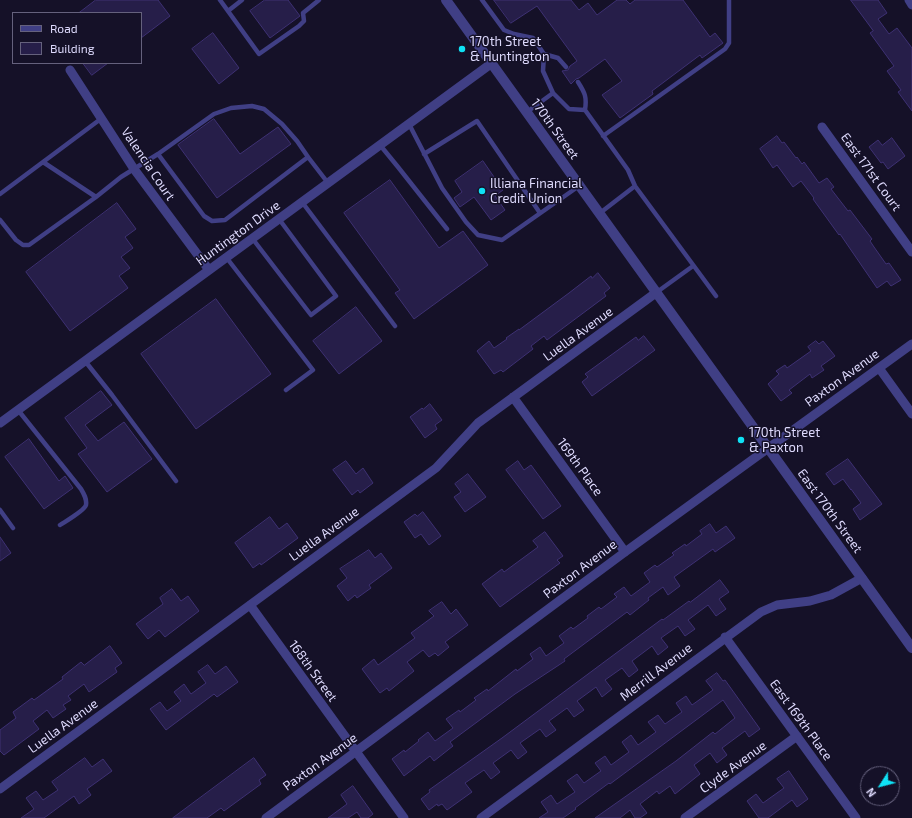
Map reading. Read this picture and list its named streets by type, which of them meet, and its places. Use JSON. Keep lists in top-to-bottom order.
{
  "streets": {
    "street": [
      "170th Street",
      "Valencia Court",
      "East 171st Court",
      "Huntington Drive",
      "Luella Avenue",
      "Paxton Avenue",
      "169th Place",
      "East 170th Street",
      "168th Street",
      "Merrill Avenue",
      "East 169th Place",
      "Clyde Avenue"
    ]
  },
  "crossings": [
    ["170th Street", "Huntington Drive"],
    ["170th Street", "Luella Avenue"],
    ["170th Street", "East 170th Street"],
    ["Valencia Court", "Huntington Drive"],
    ["Luella Avenue", "169th Place"],
    ["Luella Avenue", "East 170th Street"],
    ["Luella Avenue", "168th Street"],
    ["Paxton Avenue", "169th Place"],
    ["Paxton Avenue", "East 170th Street"],
    ["Paxton Avenue", "168th Street"],
    ["East 170th Street", "Merrill Avenue"],
    ["Merrill Avenue", "East 169th Place"],
    ["East 169th Place", "Clyde Avenue"]
  ],
  "places": ["170th Street & Huntington", "Illiana Financial Credit Union", "170th Street & Paxton"],
  "legend": ["Road", "Building"],
  "north": "bottom left"
}
